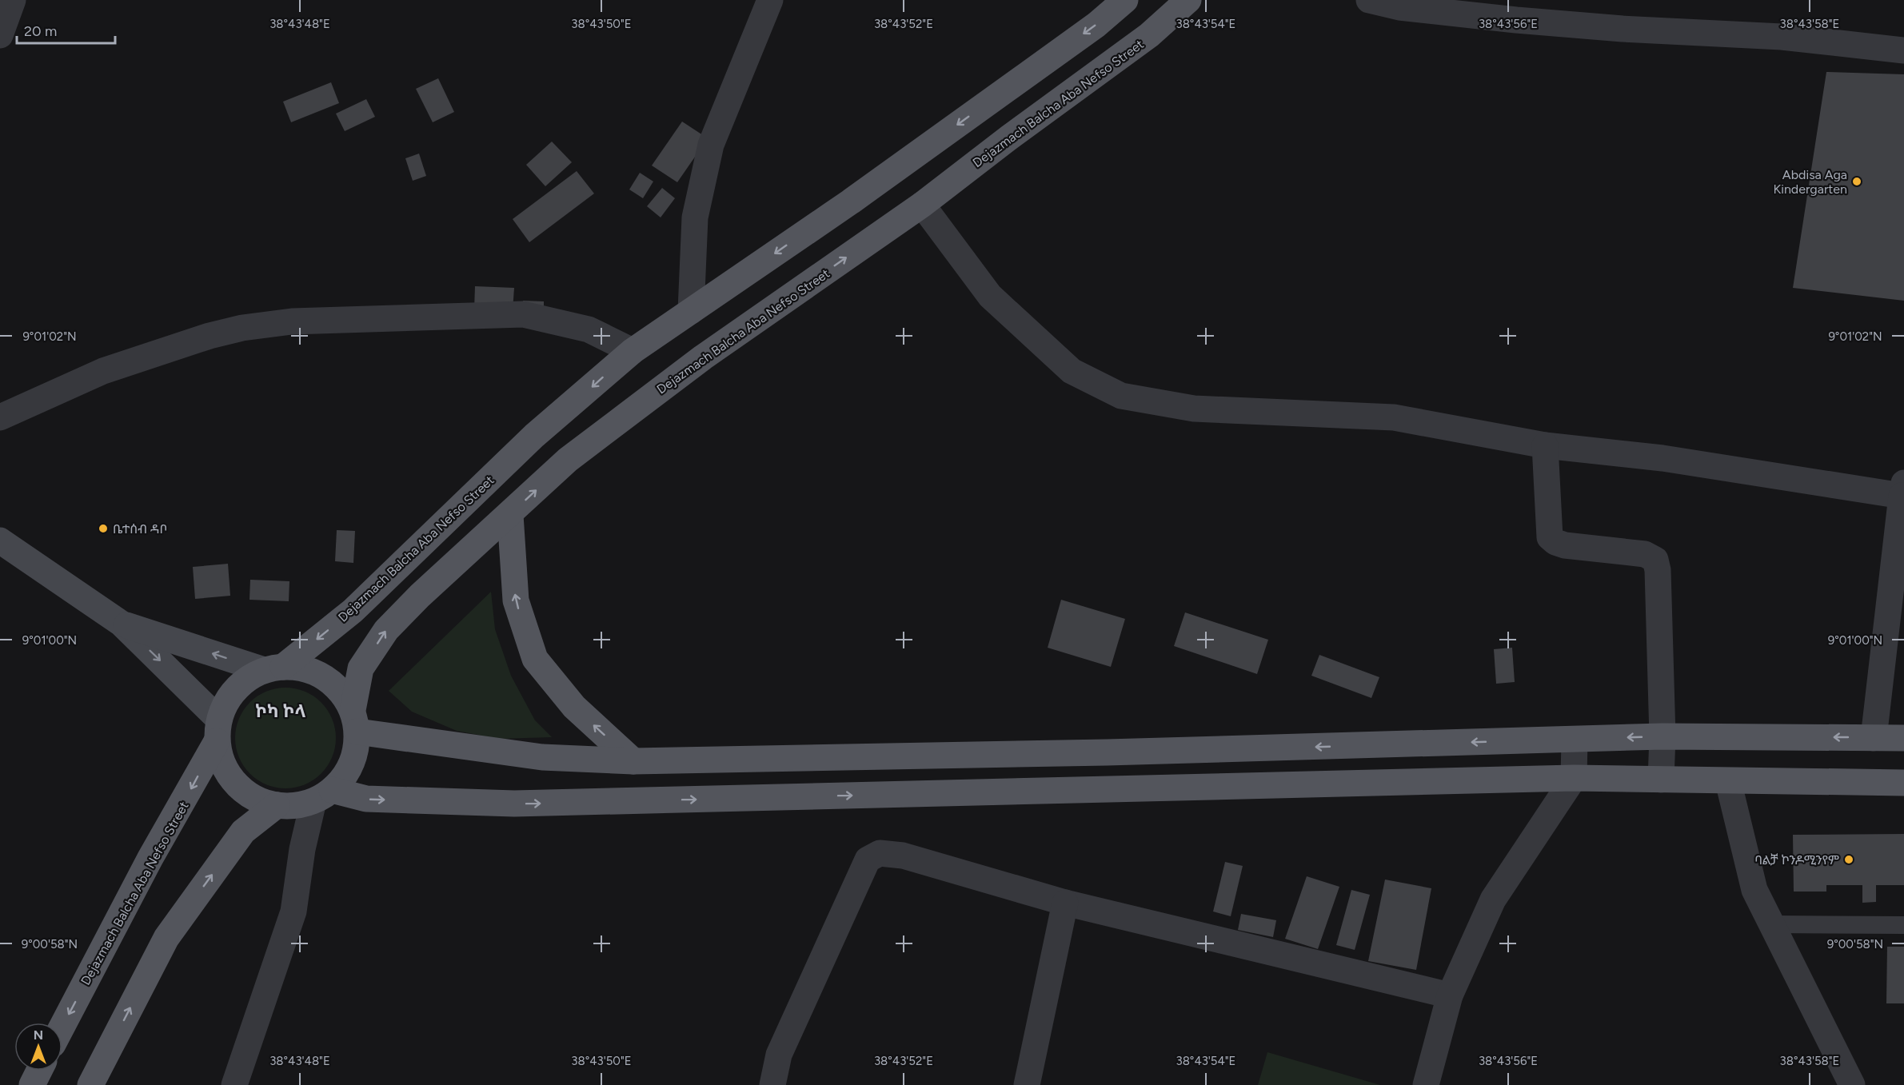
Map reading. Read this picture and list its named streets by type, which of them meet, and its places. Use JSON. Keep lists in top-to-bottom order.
{
  "streets": {
    "main road": ["Dejazmach Balcha Aba Nefso Street"]
  },
  "districts": ["ኮካ ኮላ"],
  "places": ["Abdisa Aga Kindergarten", "ቤተሰብ ዳቦ", "ባልቻ ኮንዶሚንየም"],
  "scale_bar": "20 m",
  "north": "top",
  "coordinates": [
    "38°43'48\"E",
    "38°43'50\"E",
    "38°43'52\"E",
    "38°43'54\"E",
    "38°43'56\"E",
    "38°43'58\"E",
    "9°01'02\"N",
    "9°01'00\"N",
    "9°00'58\"N"
  ]
}
